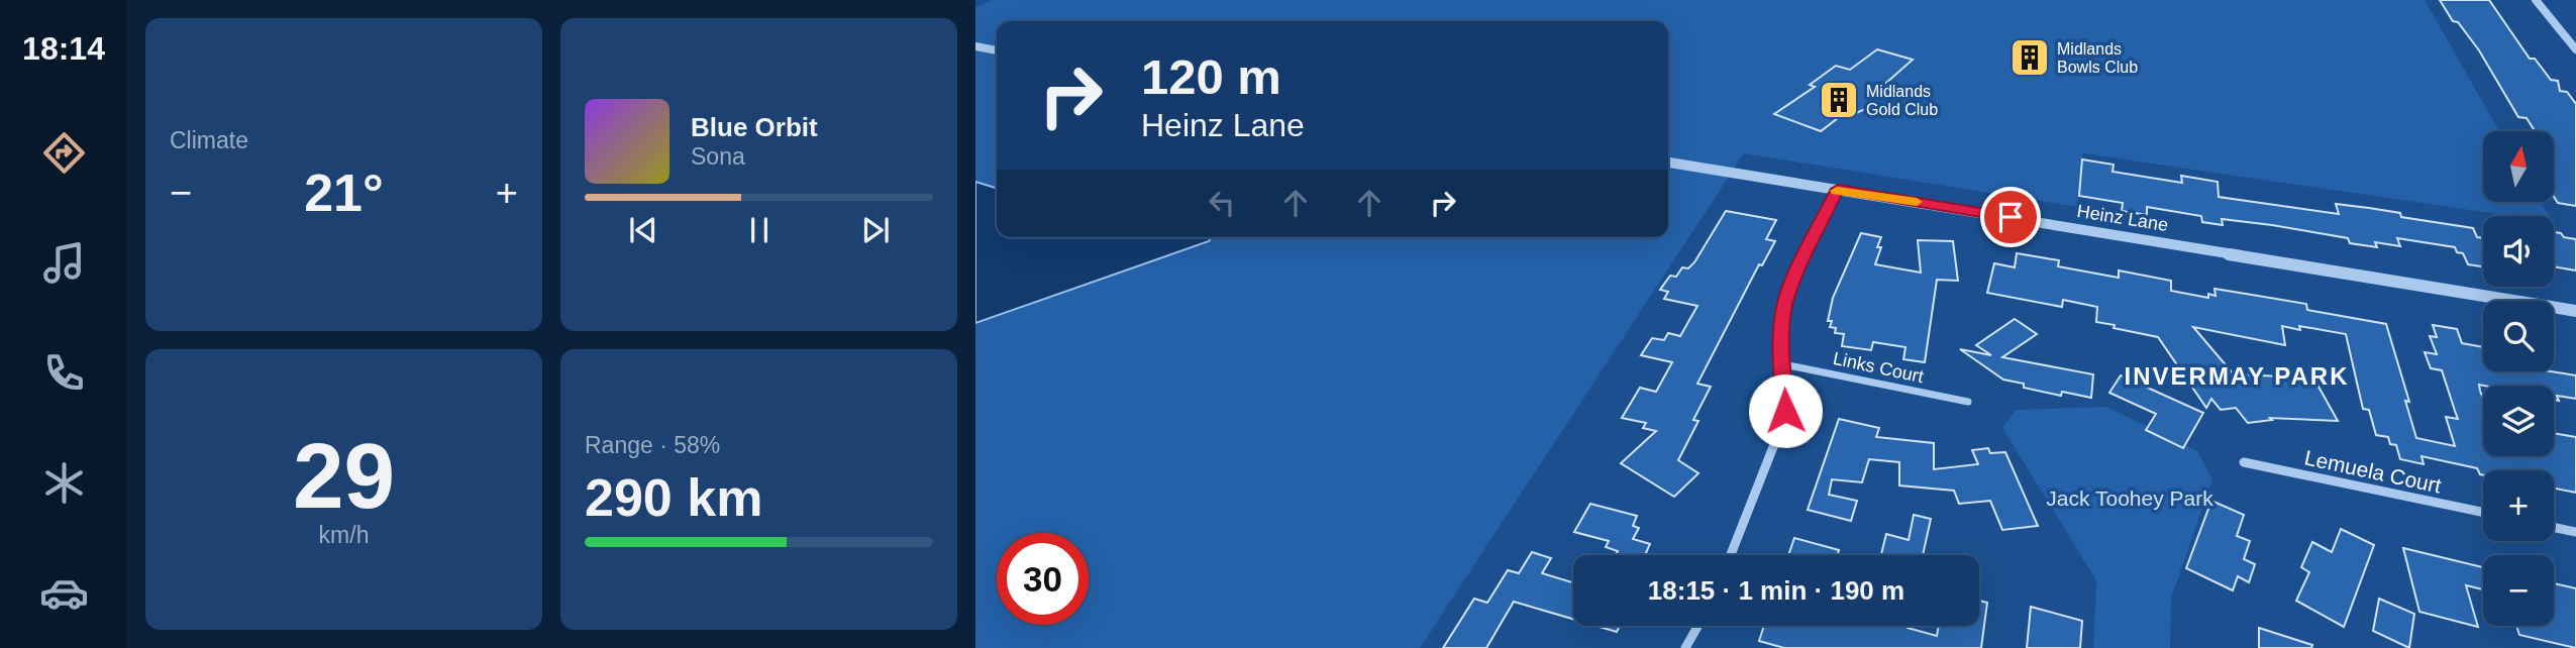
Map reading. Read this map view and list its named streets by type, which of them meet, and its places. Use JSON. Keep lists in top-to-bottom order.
{
  "streets": {
    "street": ["Heinz Lane", "Links Court", "Lemuela Court"]
  },
  "districts": ["INVERMAY PARK"],
  "parks": ["Jack Toohey Park"],
  "places": {
    "building": ["Midlands Bowls Club", "Midlands Gold Club"]
  },
  "north": "top",
  "page": {
    "tabs": "18:14",
    "tile": [
      "Climate",
      ["29", "km/h"],
      ["Range · 58%", "290 km"]
    ],
    "turn": ["120 m", "Heinz Lane"],
    "song": ["Blue Orbit", "Sona"],
    "map_buttons": ["+", "−"],
    "heat": ["−", "21°", "+"],
    "limit": "30",
    "trip": "18:15 · 1 min · 190 m"
  }
}
